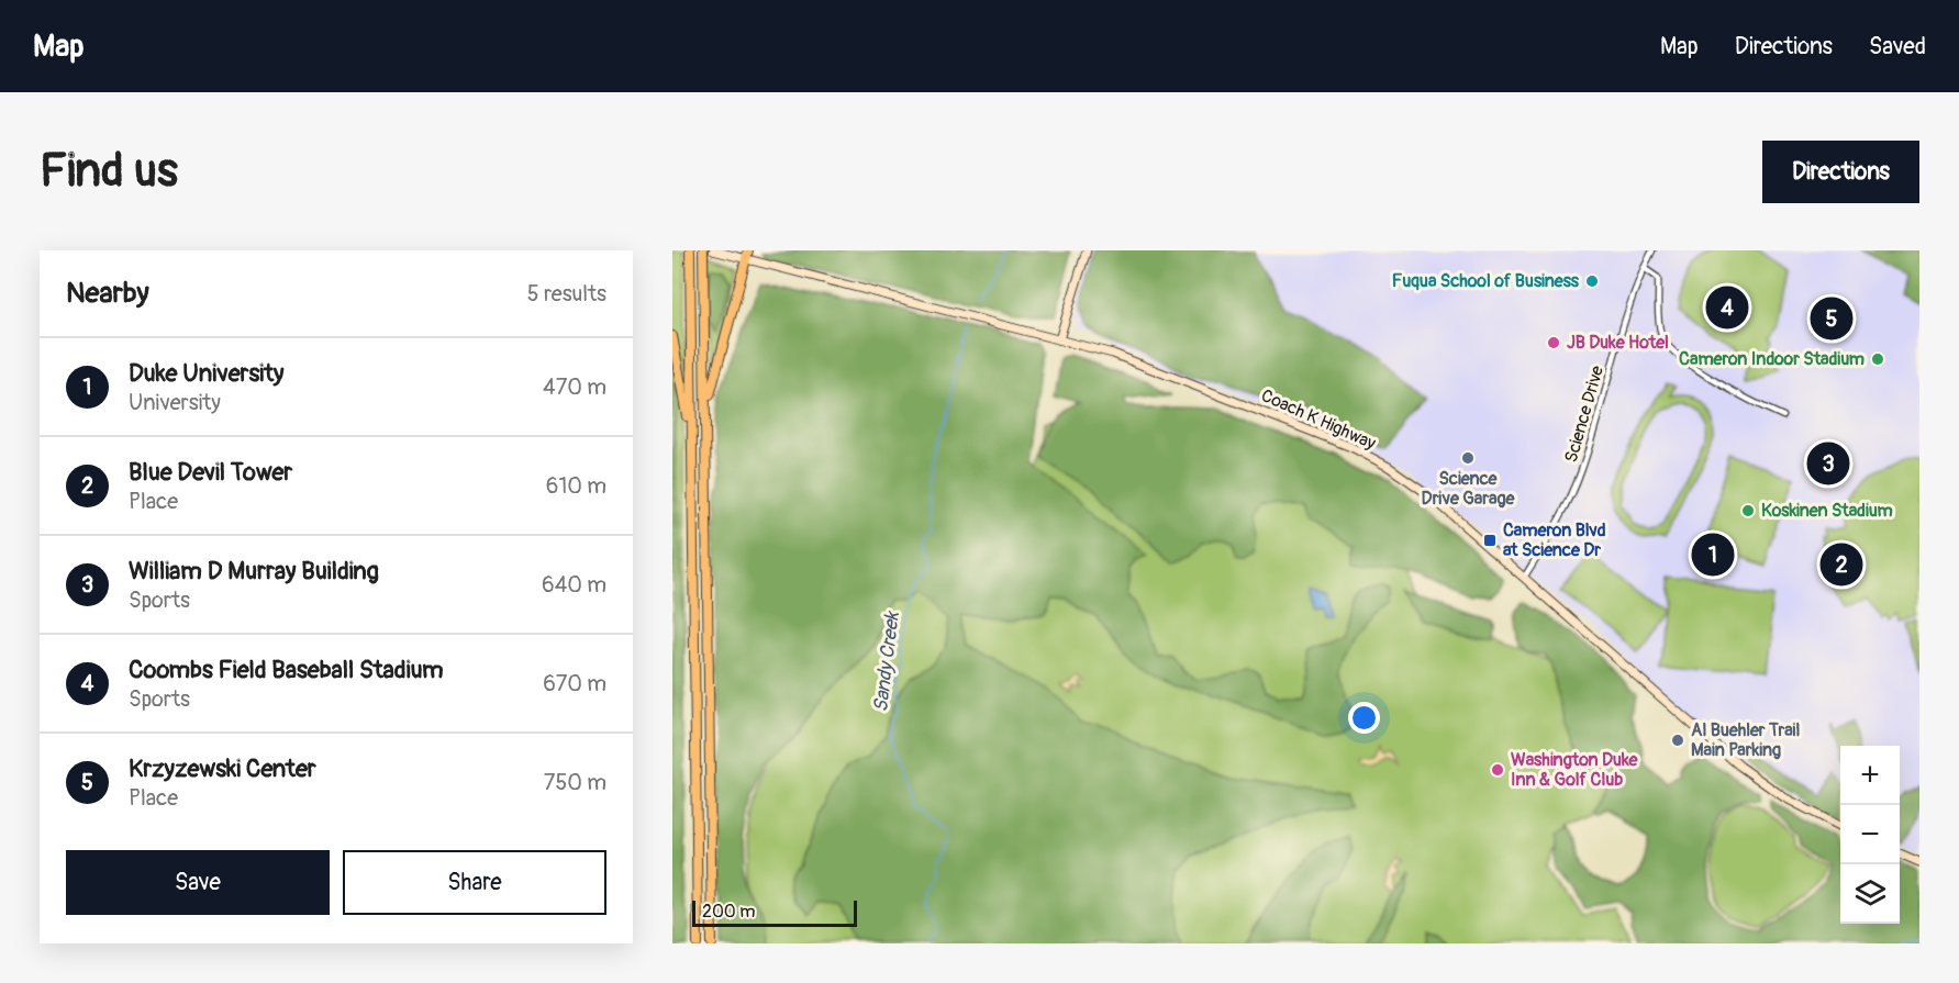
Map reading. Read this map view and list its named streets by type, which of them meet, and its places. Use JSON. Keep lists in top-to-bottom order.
{
  "streets": {
    "main road": ["Coach K Highway"],
    "street": ["Science Drive"]
  },
  "crossings": [
    ["Science Drive", "Coach K Highway"]
  ],
  "water": ["Sandy Creek"],
  "places": {
    "other": [
      "Fuqua School of Business",
      "JB Duke Hotel",
      "Cameron Indoor Stadium",
      "Science Drive Garage",
      "Koskinen Stadium",
      "Al Buehler Trail Main Parking",
      "Washington Duke Inn & Golf Club"
    ],
    "transit": ["Cameron Blvd at Science Dr"]
  },
  "scale_bar": "200 m",
  "page": {
    "header": "Map",
    "nav": ["Map", "Directions", "Saved"],
    "buttons": [
      "Directions",
      ["Save", "Share"]
    ],
    "title": "Find us",
    "heading": ["Nearby", "5 results"],
    "pins": [
      "4",
      "5",
      "3",
      "1",
      "2"
    ],
    "list": [
      {
        "mark": "1",
        "name": "Duke University",
        "note": "University",
        "value": "470 m"
      },
      {
        "mark": "2",
        "name": "Blue Devil Tower",
        "note": "Place",
        "value": "610 m"
      },
      {
        "mark": "3",
        "name": "William D Murray Building",
        "note": "Sports",
        "value": "640 m"
      },
      {
        "mark": "4",
        "name": "Coombs Field Baseball Stadium",
        "note": "Sports",
        "value": "670 m"
      },
      {
        "mark": "5",
        "name": "Krzyzewski Center",
        "note": "Place",
        "value": "750 m"
      }
    ],
    "map_buttons": ["+", "−"],
    "scale": "200 m"
  }
}
